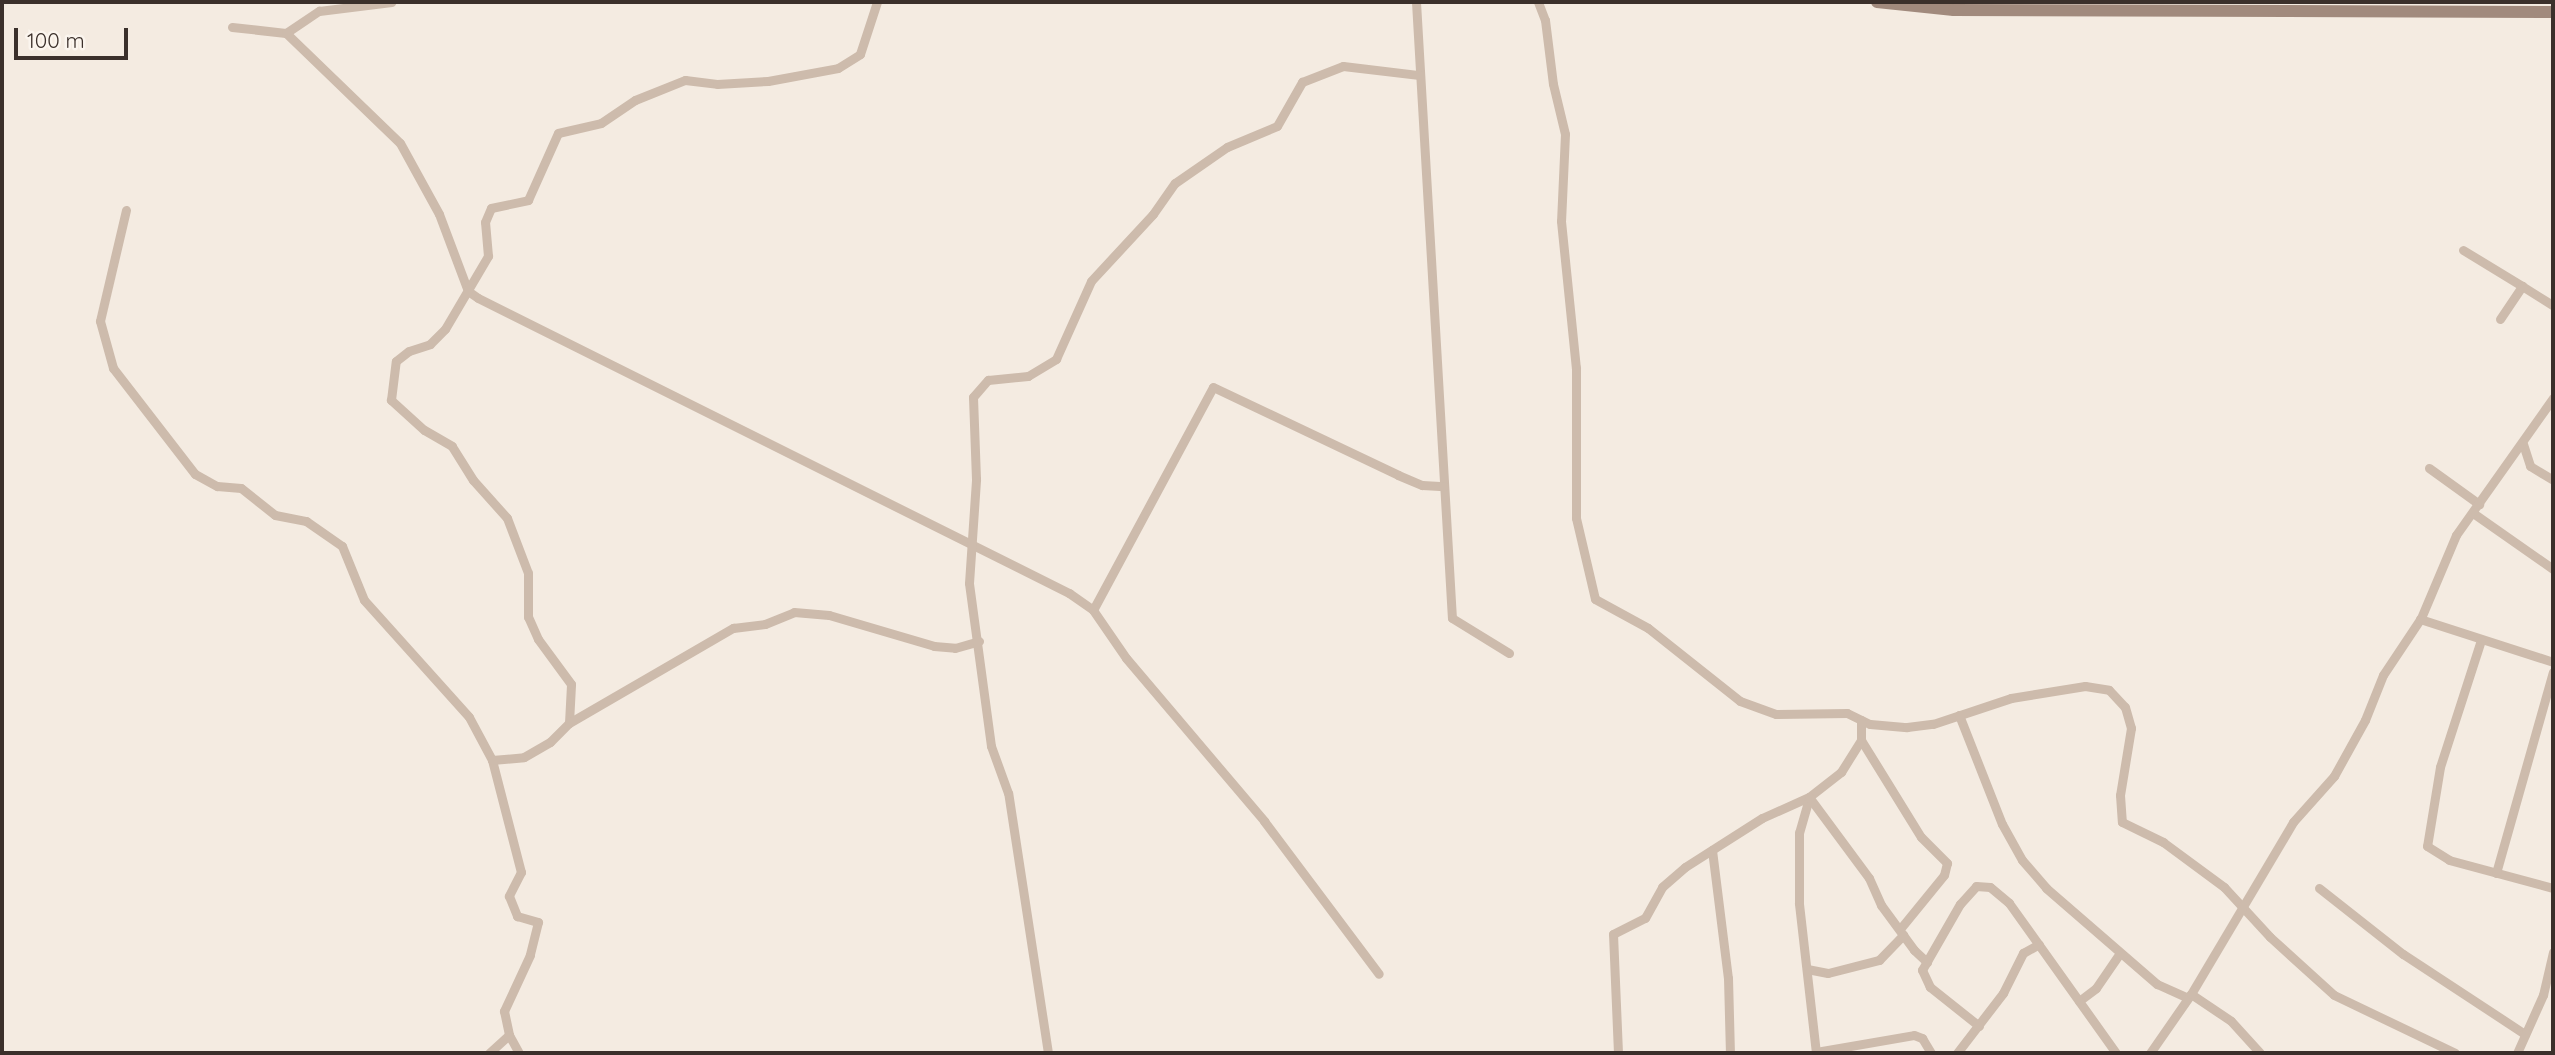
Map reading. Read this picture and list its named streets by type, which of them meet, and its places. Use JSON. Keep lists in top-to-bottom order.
{
  "scale_bar": "100 m"
}
